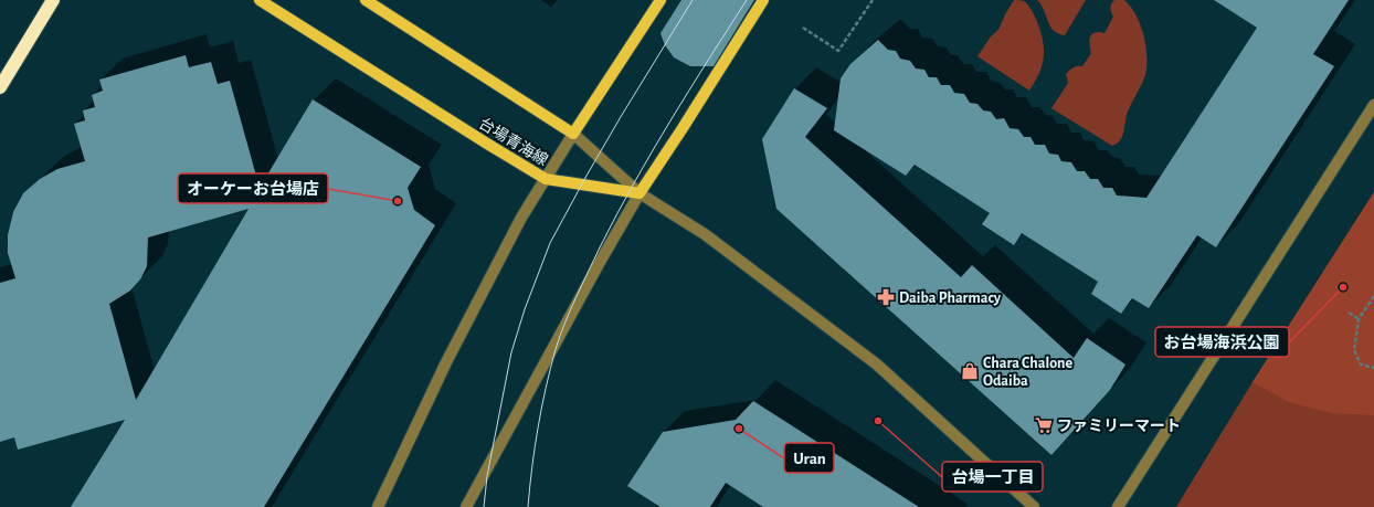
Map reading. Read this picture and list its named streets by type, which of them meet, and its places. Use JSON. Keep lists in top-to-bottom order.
{
  "streets": {
    "main road": ["台場青海線"]
  },
  "places": {
    "other": [
      "オーケーお台場店",
      "お台場海浜公園",
      "台場一丁目",
      "Uran"
    ],
    "pharmacy": ["Daiba Pharmacy"],
    "shop": ["Chara Chalone Odaiba"],
    "supermarket": ["ファミリーマート"]
  }
}
